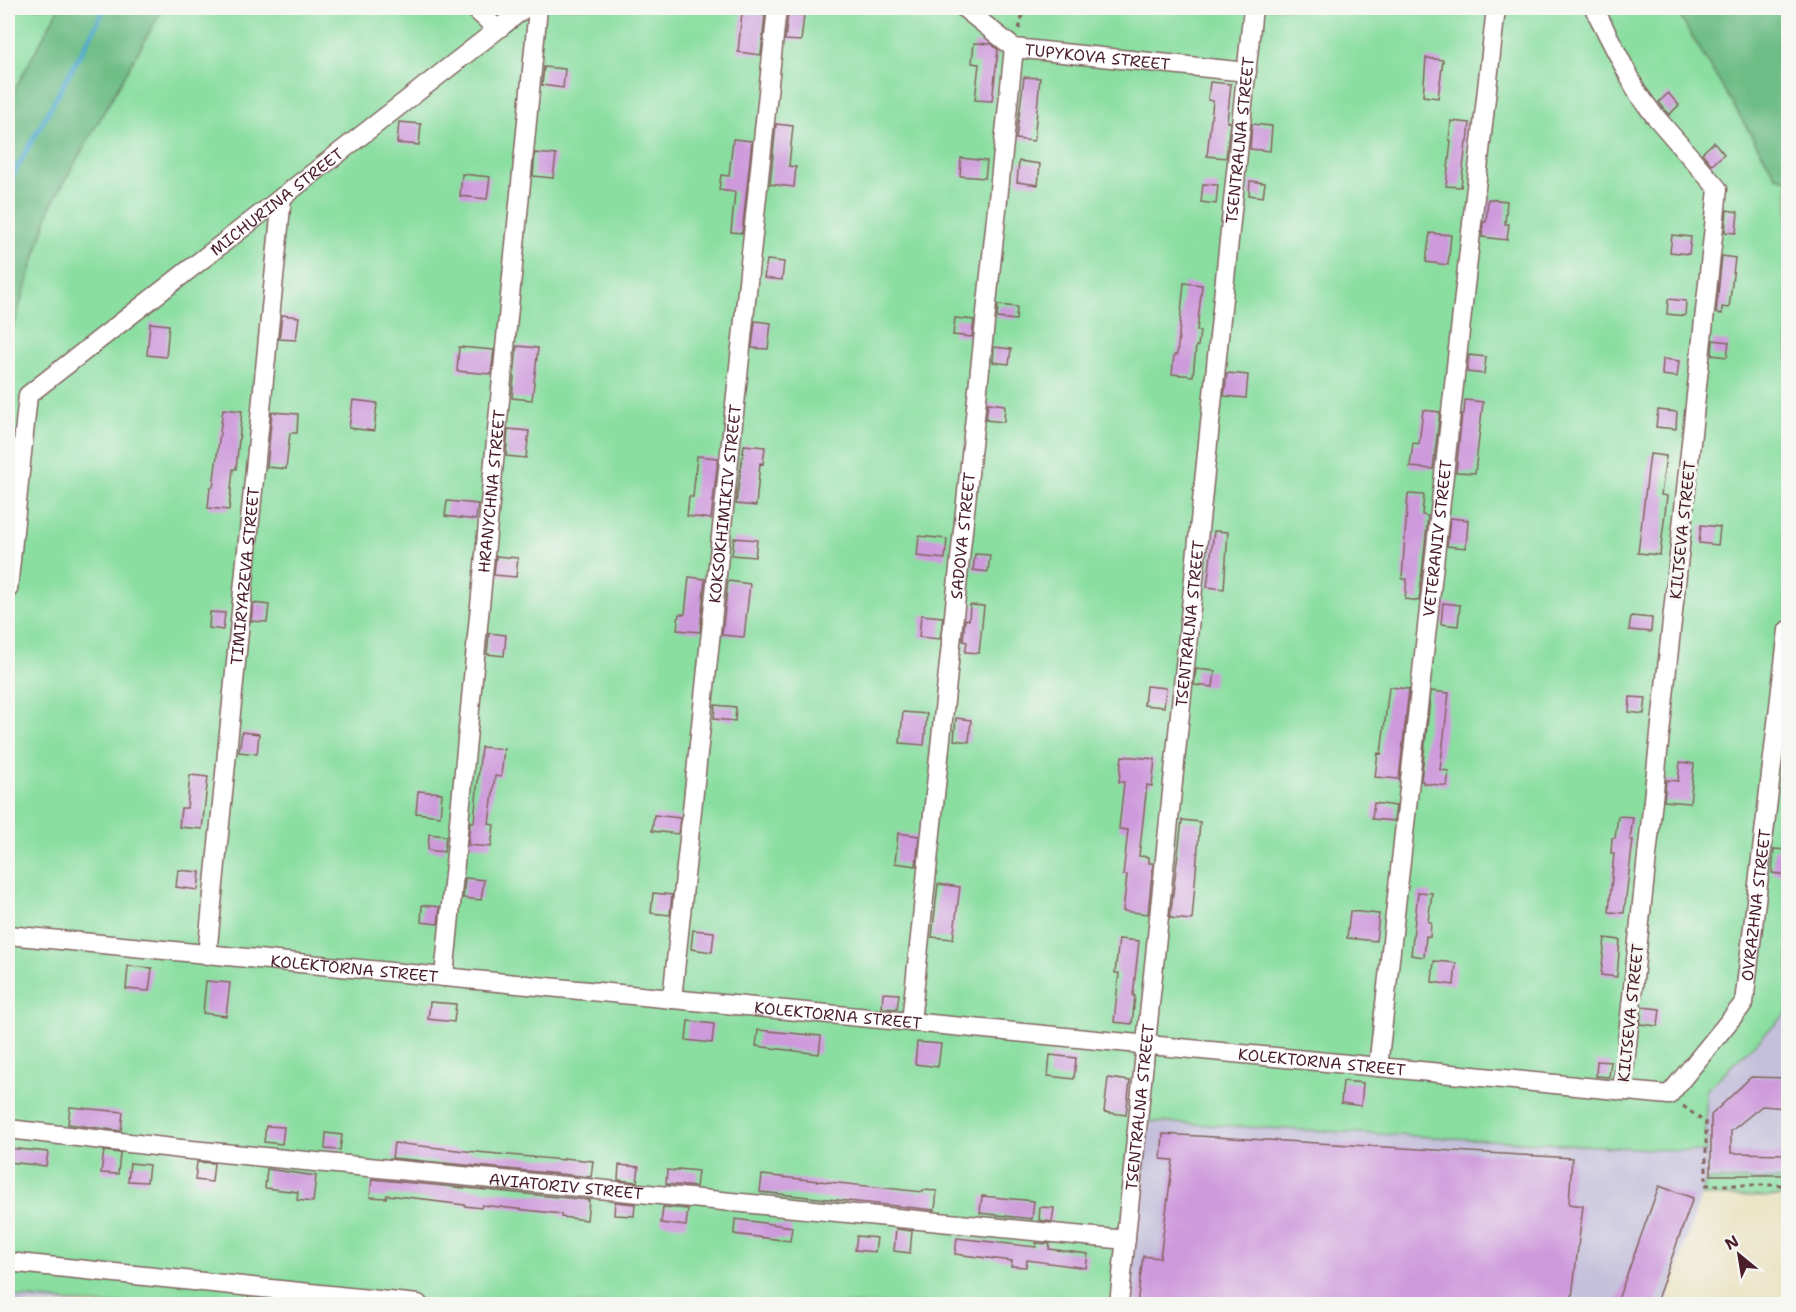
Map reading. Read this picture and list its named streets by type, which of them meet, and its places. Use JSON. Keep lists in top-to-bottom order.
{
  "streets": {
    "street": [
      "TUPYKOVA STREET",
      "TSENTRALNA STREET",
      "MICHURINA STREET",
      "HRANYCHNA STREET",
      "KOKSOKHIMIKIV STREET",
      "KILTSEVA STREET",
      "SADOVA STREET",
      "VETERANIV STREET",
      "TIMIRYAZEVA STREET",
      "OVRAZHNA STREET",
      "KOLEKTORNA STREET",
      "AVIATORIV STREET"
    ]
  },
  "crossings": [
    ["TUPYKOVA STREET", "TSENTRALNA STREET"],
    ["TUPYKOVA STREET", "SADOVA STREET"],
    ["TSENTRALNA STREET", "KOLEKTORNA STREET"],
    ["TSENTRALNA STREET", "AVIATORIV STREET"],
    ["MICHURINA STREET", "TIMIRYAZEVA STREET"],
    ["HRANYCHNA STREET", "KOLEKTORNA STREET"],
    ["KOKSOKHIMIKIV STREET", "KOLEKTORNA STREET"],
    ["KILTSEVA STREET", "KOLEKTORNA STREET"],
    ["SADOVA STREET", "KOLEKTORNA STREET"],
    ["VETERANIV STREET", "KOLEKTORNA STREET"],
    ["TIMIRYAZEVA STREET", "KOLEKTORNA STREET"],
    ["OVRAZHNA STREET", "KOLEKTORNA STREET"]
  ],
  "north": "top left"
}
